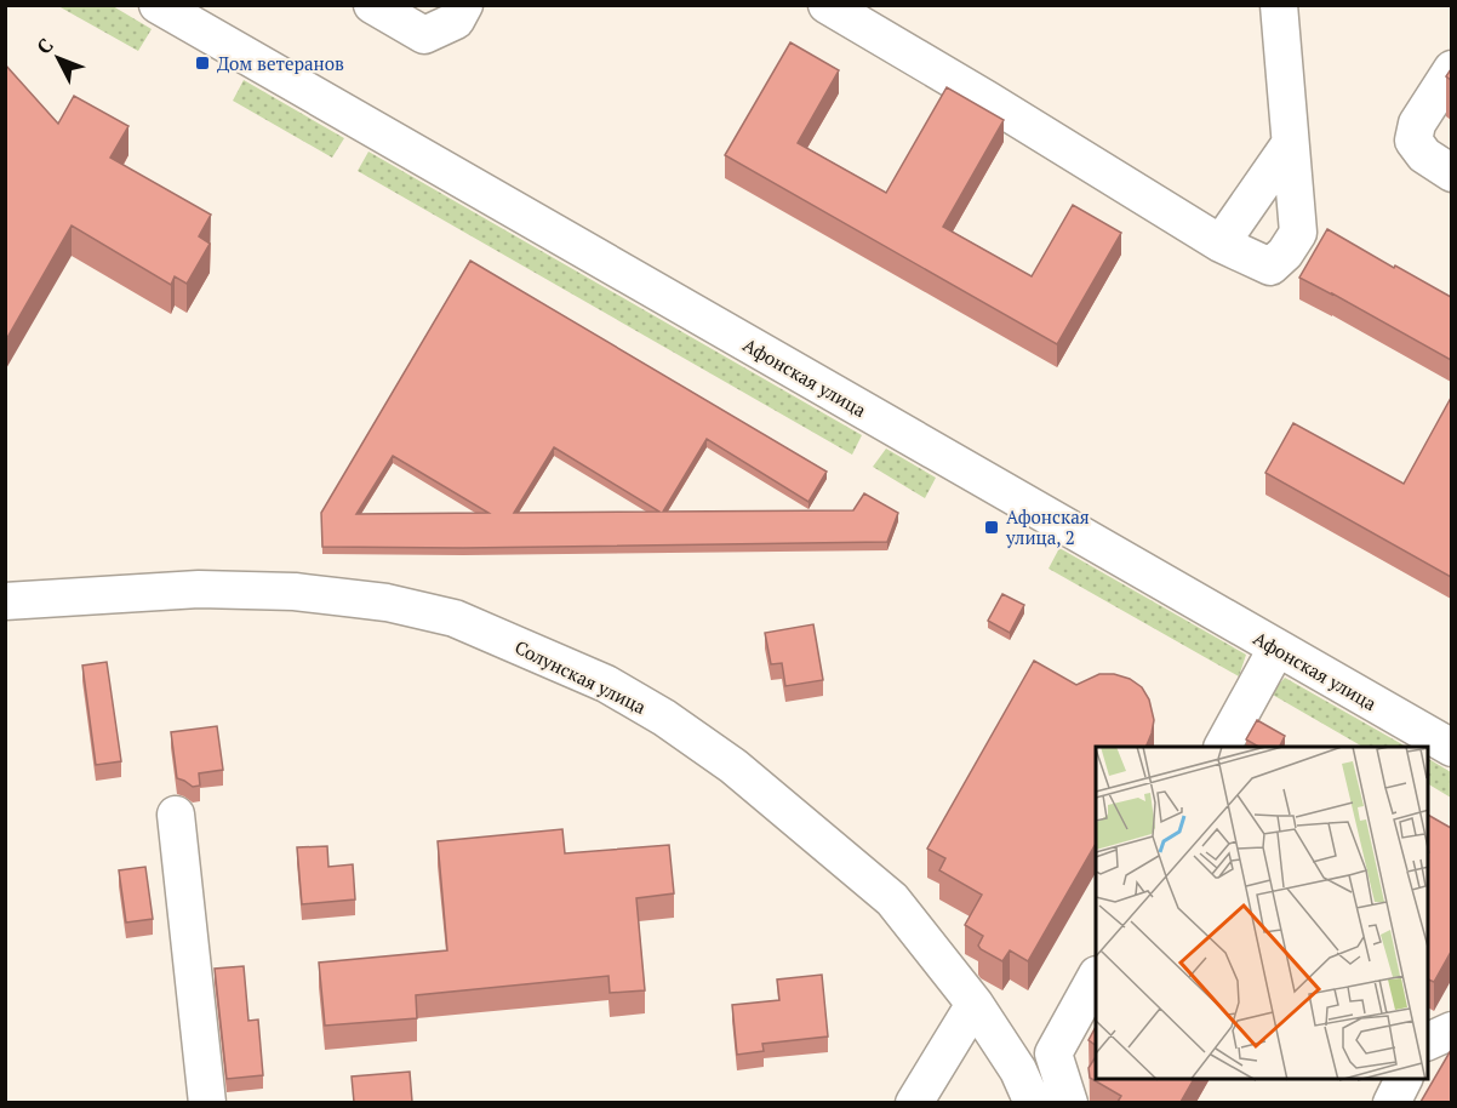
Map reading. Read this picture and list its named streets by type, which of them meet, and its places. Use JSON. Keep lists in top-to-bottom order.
{
  "streets": {
    "street": ["Афонская улица", "Солунская улица"]
  },
  "places": {
    "transit": ["Дом ветеранов", "Афонская улица, 2"]
  },
  "north": "top left"
}
